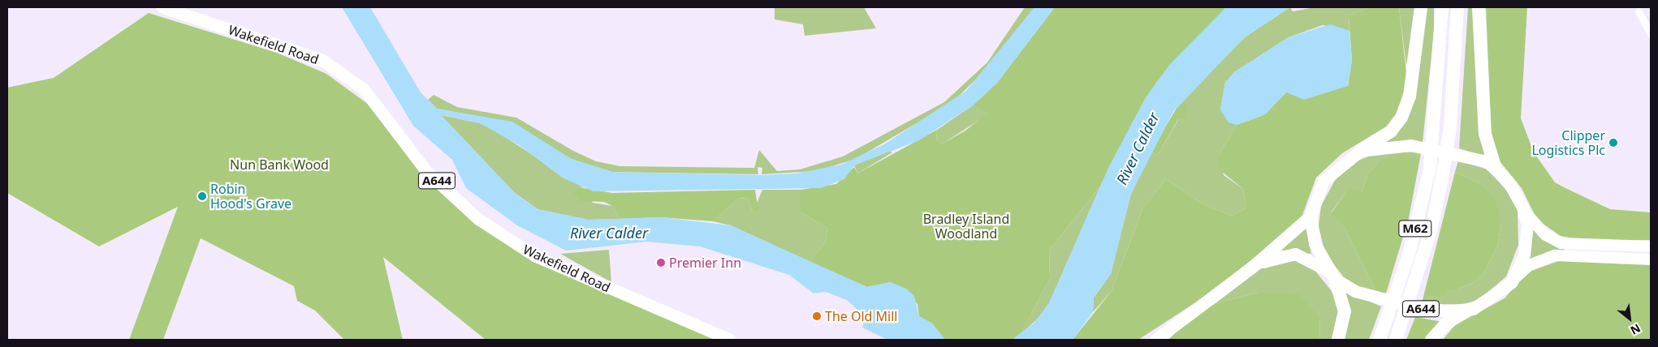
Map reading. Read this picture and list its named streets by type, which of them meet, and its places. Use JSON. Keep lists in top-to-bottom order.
{
  "streets": {
    "highway": ["Wakefield Road", "A644", "M62"]
  },
  "water": ["River Calder"],
  "parks": ["Nun Bank Wood", "Bradley Island Woodland"],
  "places": [
    "Clipper Logistics Plc",
    "Robin Hood's Grave",
    "Premier Inn",
    "The Old Mill"
  ],
  "north": "bottom right"
}
